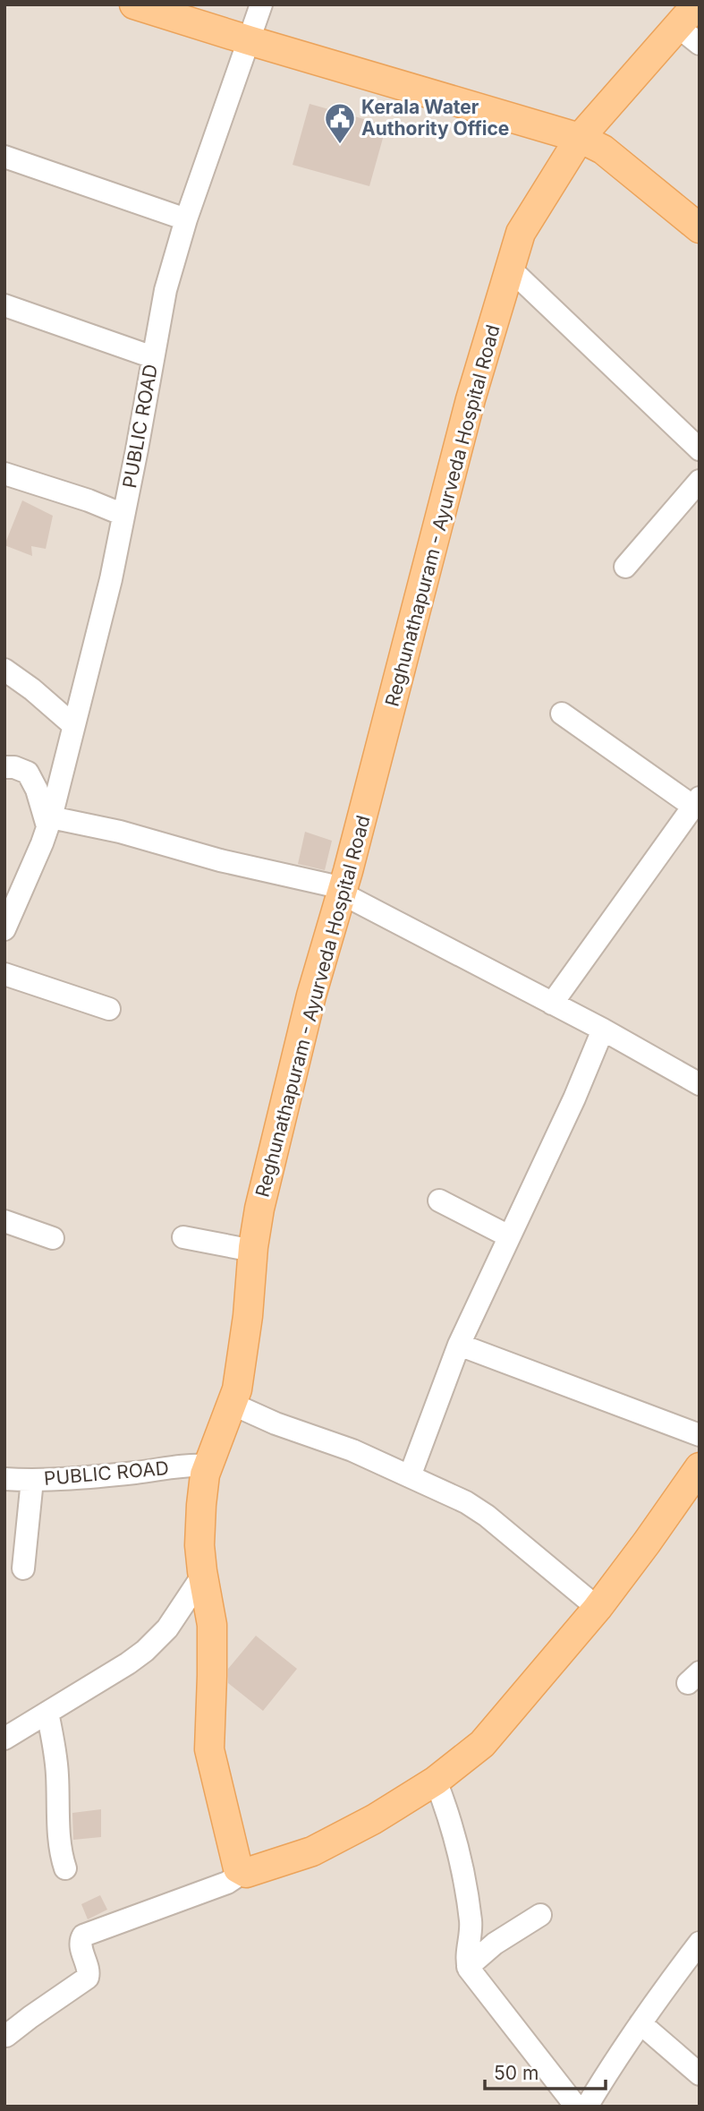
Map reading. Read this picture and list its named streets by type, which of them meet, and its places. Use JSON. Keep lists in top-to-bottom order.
{
  "streets": {
    "main road": ["Reghunathapuram - Ayurveda Hospital Road"],
    "street": ["PUBLIC ROAD"]
  },
  "crossings": [
    ["PUBLIC ROAD", "Reghunathapuram - Ayurveda Hospital Road"]
  ],
  "places": {
    "public building": ["Kerala Water Authority Office"]
  },
  "scale_bar": "50 m"
}
